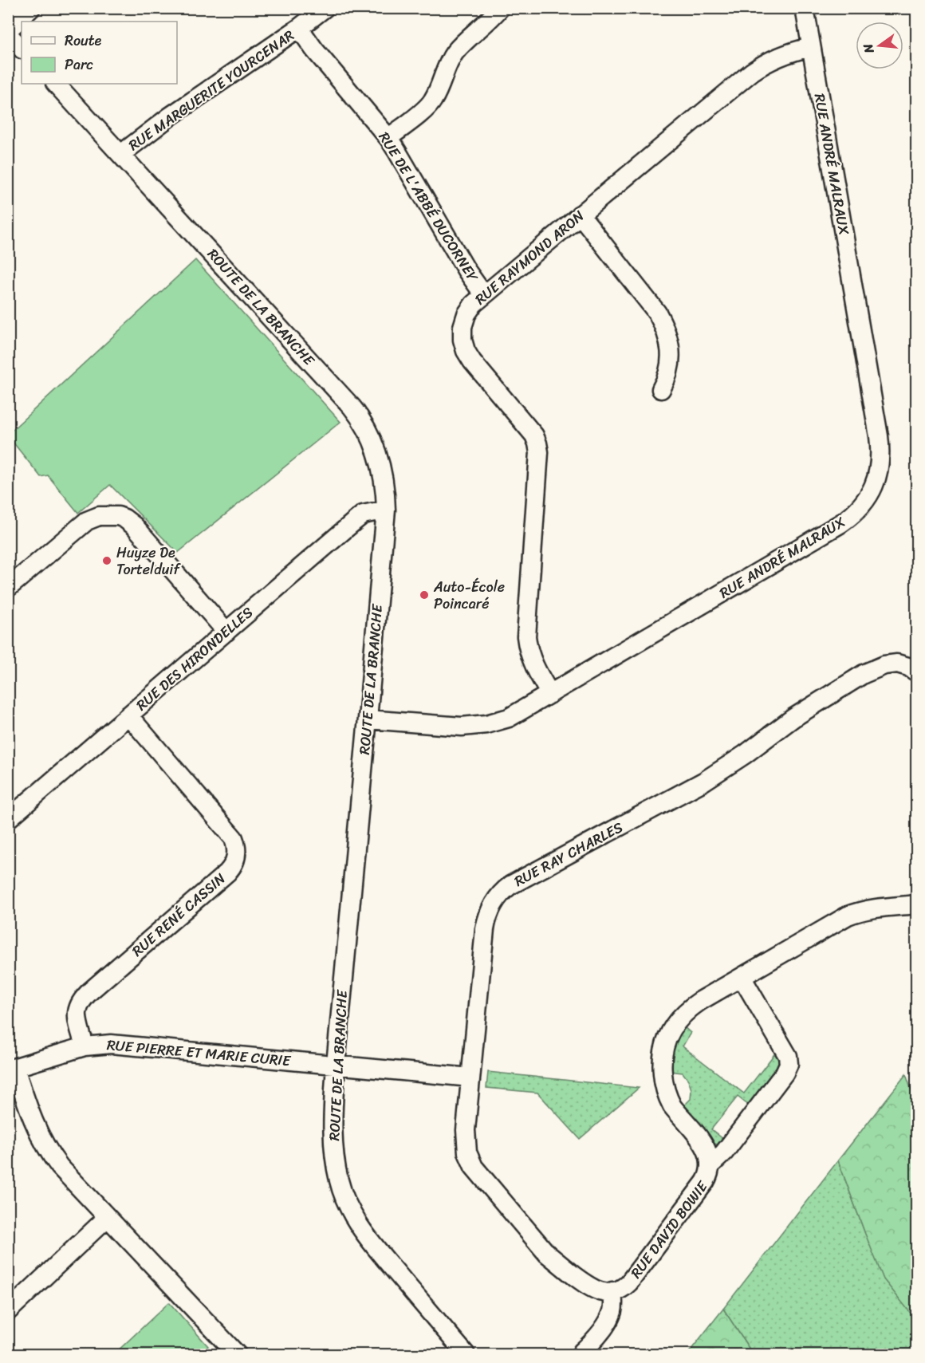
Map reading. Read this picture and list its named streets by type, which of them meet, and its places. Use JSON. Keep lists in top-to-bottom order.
{
  "streets": {
    "street": [
      "RUE MARGUERITE YOURCENAR",
      "RUE ANDRÉ MALRAUX",
      "RUE DE L'ABBÉ DUCORNEY",
      "RUE RAYMOND ARON",
      "ROUTE DE LA BRANCHE",
      "RUE DES HIRONDELLES",
      "RUE RAY CHARLES",
      "RUE RENÉ CASSIN",
      "RUE PIERRE ET MARIE CURIE",
      "RUE DAVID BOWIE"
    ]
  },
  "crossings": [
    ["RUE MARGUERITE YOURCENAR", "RUE DE L'ABBÉ DUCORNEY"],
    ["RUE MARGUERITE YOURCENAR", "ROUTE DE LA BRANCHE"],
    ["RUE ANDRÉ MALRAUX", "RUE RAYMOND ARON"],
    ["RUE ANDRÉ MALRAUX", "ROUTE DE LA BRANCHE"],
    ["RUE DE L'ABBÉ DUCORNEY", "RUE RAYMOND ARON"],
    ["ROUTE DE LA BRANCHE", "RUE DES HIRONDELLES"],
    ["ROUTE DE LA BRANCHE", "RUE PIERRE ET MARIE CURIE"],
    ["RUE DES HIRONDELLES", "RUE RENÉ CASSIN"],
    ["RUE RENÉ CASSIN", "RUE PIERRE ET MARIE CURIE"]
  ],
  "places": ["Huyze De Tortelduif", "Auto-École Poincaré"],
  "legend": ["Route", "Parc"],
  "north": "left"
}
